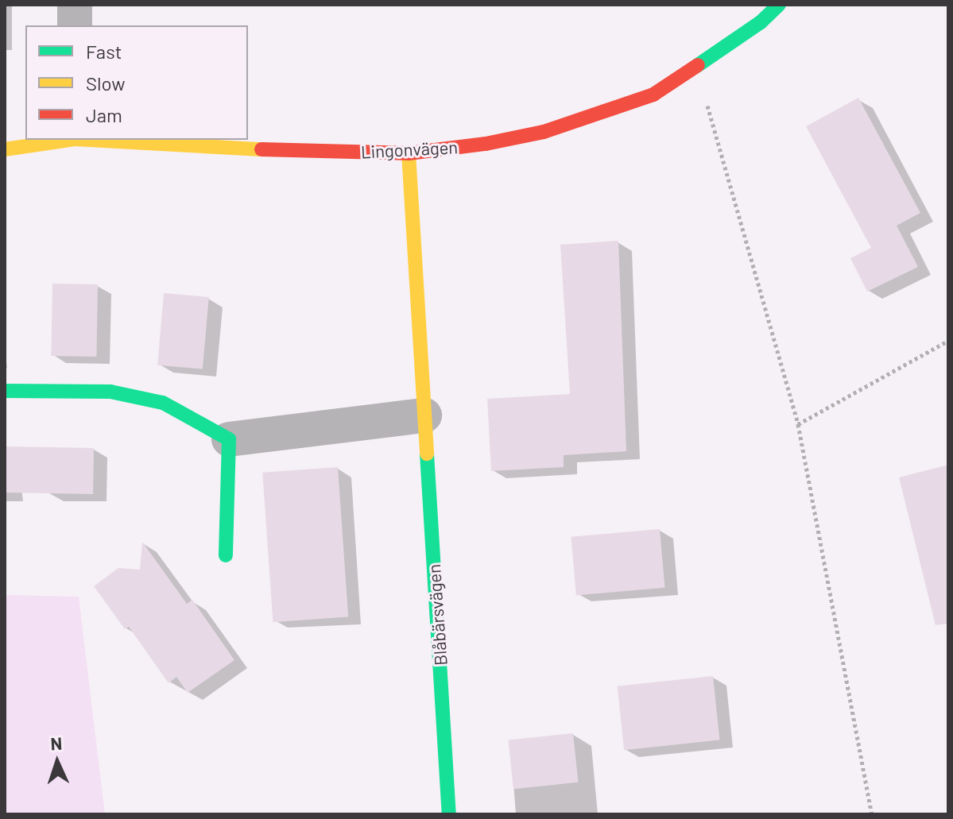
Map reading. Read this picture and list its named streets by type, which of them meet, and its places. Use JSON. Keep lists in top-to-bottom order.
{
  "streets": {
    "street": ["Lingonvägen", "Blåbärsvägen"]
  },
  "crossings": [
    ["Lingonvägen", "Blåbärsvägen"]
  ],
  "legend": ["Fast", "Slow", "Jam"],
  "north": "top"
}
